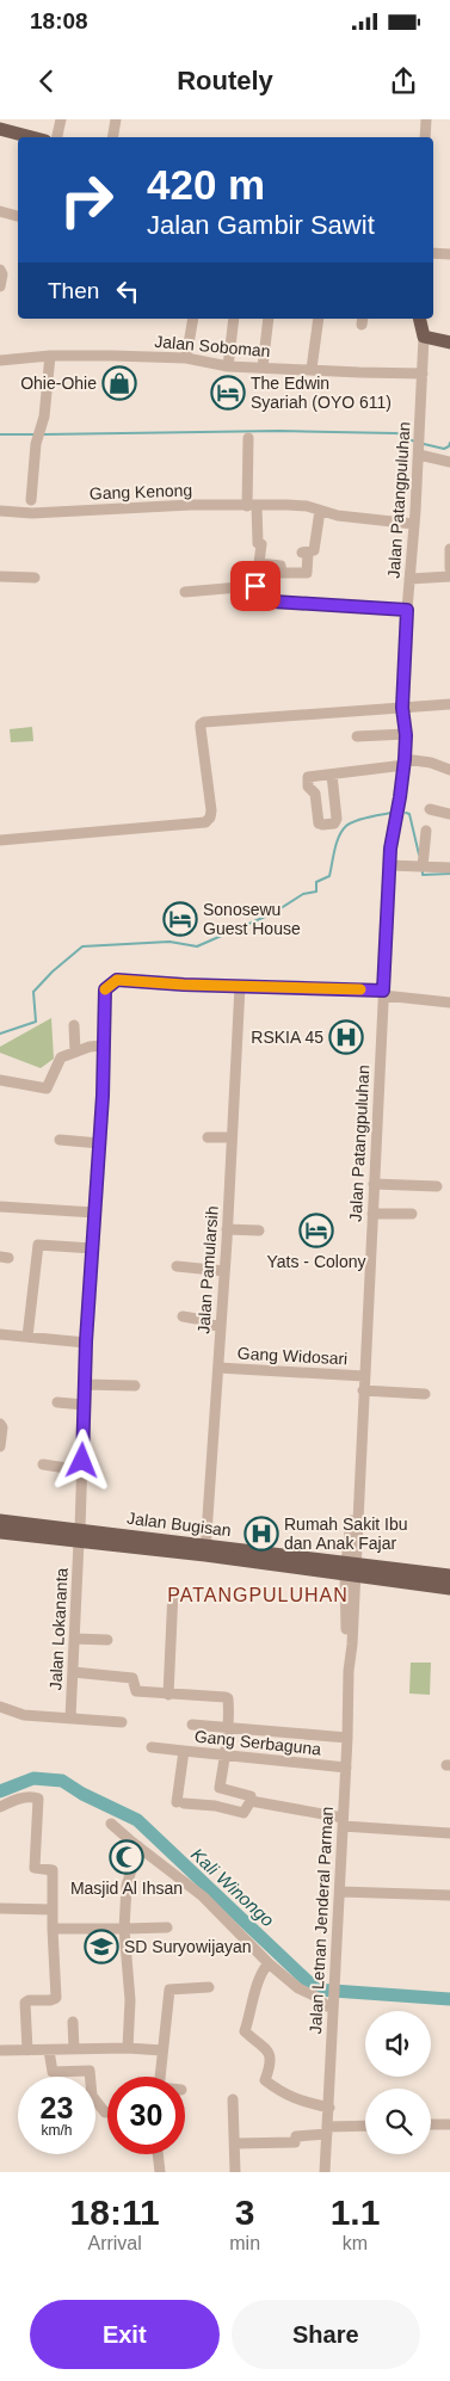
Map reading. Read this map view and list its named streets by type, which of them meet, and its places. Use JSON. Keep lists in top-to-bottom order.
{
  "streets": {
    "main road": ["Jalan Bugisan"],
    "street": [
      "Jalan Soboman",
      "Gang Kenong",
      "Jalan Patangpuluhan",
      "Jalan Pamularsih",
      "Gang Widosari",
      "Jalan Lokananta",
      "Gang Serbaguna",
      "Jalan Letnan Jenderal Parman"
    ]
  },
  "crossings": [
    ["Jalan Soboman", "Jalan Patangpuluhan"],
    ["Gang Kenong", "Jalan Patangpuluhan"],
    ["Jalan Patangpuluhan", "Gang Widosari"],
    ["Jalan Patangpuluhan", "Jalan Bugisan"],
    ["Jalan Patangpuluhan", "Jalan Letnan Jenderal Parman"],
    ["Jalan Pamularsih", "Gang Widosari"],
    ["Jalan Pamularsih", "Jalan Bugisan"],
    ["Jalan Pamularsih", "Jalan Lokananta"],
    ["Jalan Bugisan", "Jalan Lokananta"],
    ["Jalan Bugisan", "Jalan Letnan Jenderal Parman"],
    ["Gang Serbaguna", "Jalan Letnan Jenderal Parman"]
  ],
  "districts": ["PATANGPULUHAN"],
  "water": ["Kali Winongo"],
  "places": {
    "shop": ["Ohie-Ohie"],
    "hotel": ["The Edwin Syariah (OYO 611)", "Sonosewu Guest House", "Yats - Colony"],
    "hospital": ["RSKIA 45", "Rumah Sakit Ibu dan Anak Fajar"],
    "mosque": ["Masjid Al Ihsan"],
    "school or university": ["SD Suryowijayan"]
  },
  "page": {
    "status": "18:08",
    "header": "Routely",
    "turn": ["420 m", "Jalan Gambir Sawit"],
    "then": "Then",
    "speed": "23 km/h",
    "limit": "30",
    "eta": [
      "18:11",
      "Arrival",
      "3",
      "min",
      "1.1",
      "km"
    ],
    "buttons": ["Exit", "Share"]
  }
}
